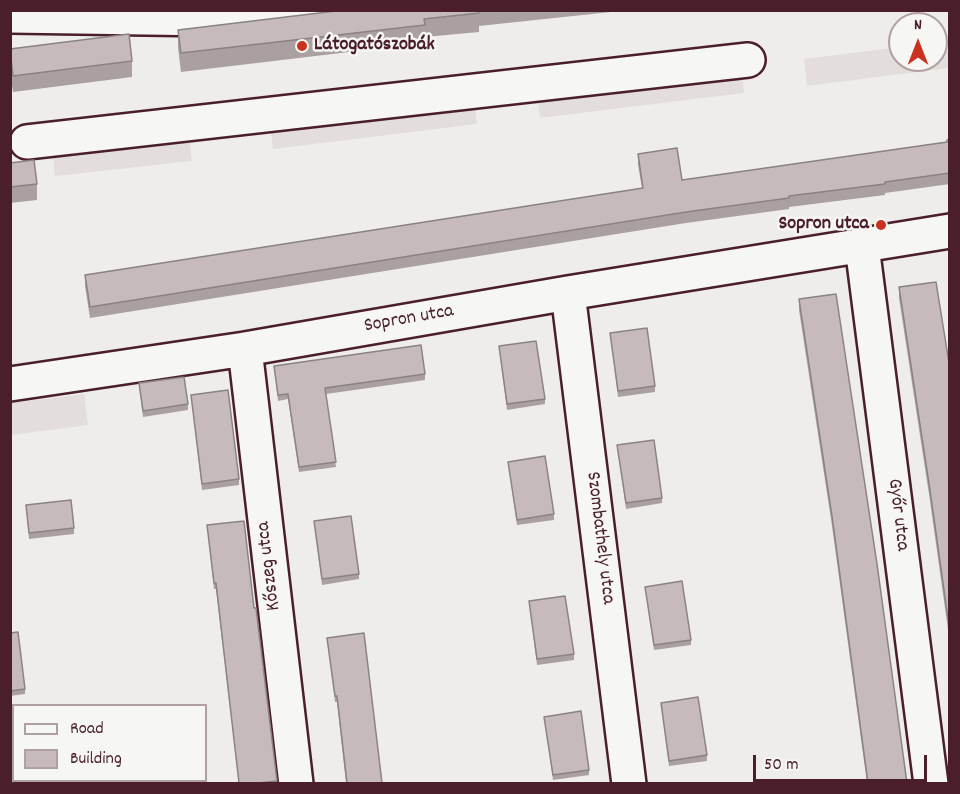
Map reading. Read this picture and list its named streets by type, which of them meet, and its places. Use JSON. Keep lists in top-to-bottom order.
{
  "streets": {
    "street": [
      "Sopron utca",
      "Győr utca",
      "Szombathely utca",
      "Kőszeg utca"
    ]
  },
  "crossings": [
    ["Sopron utca", "Győr utca"],
    ["Sopron utca", "Szombathely utca"],
    ["Sopron utca", "Kőszeg utca"]
  ],
  "places": ["Látogatószobák", "Sopron utca"],
  "legend": ["Road", "Building"],
  "scale_bar": "50 m",
  "north": "top"
}
